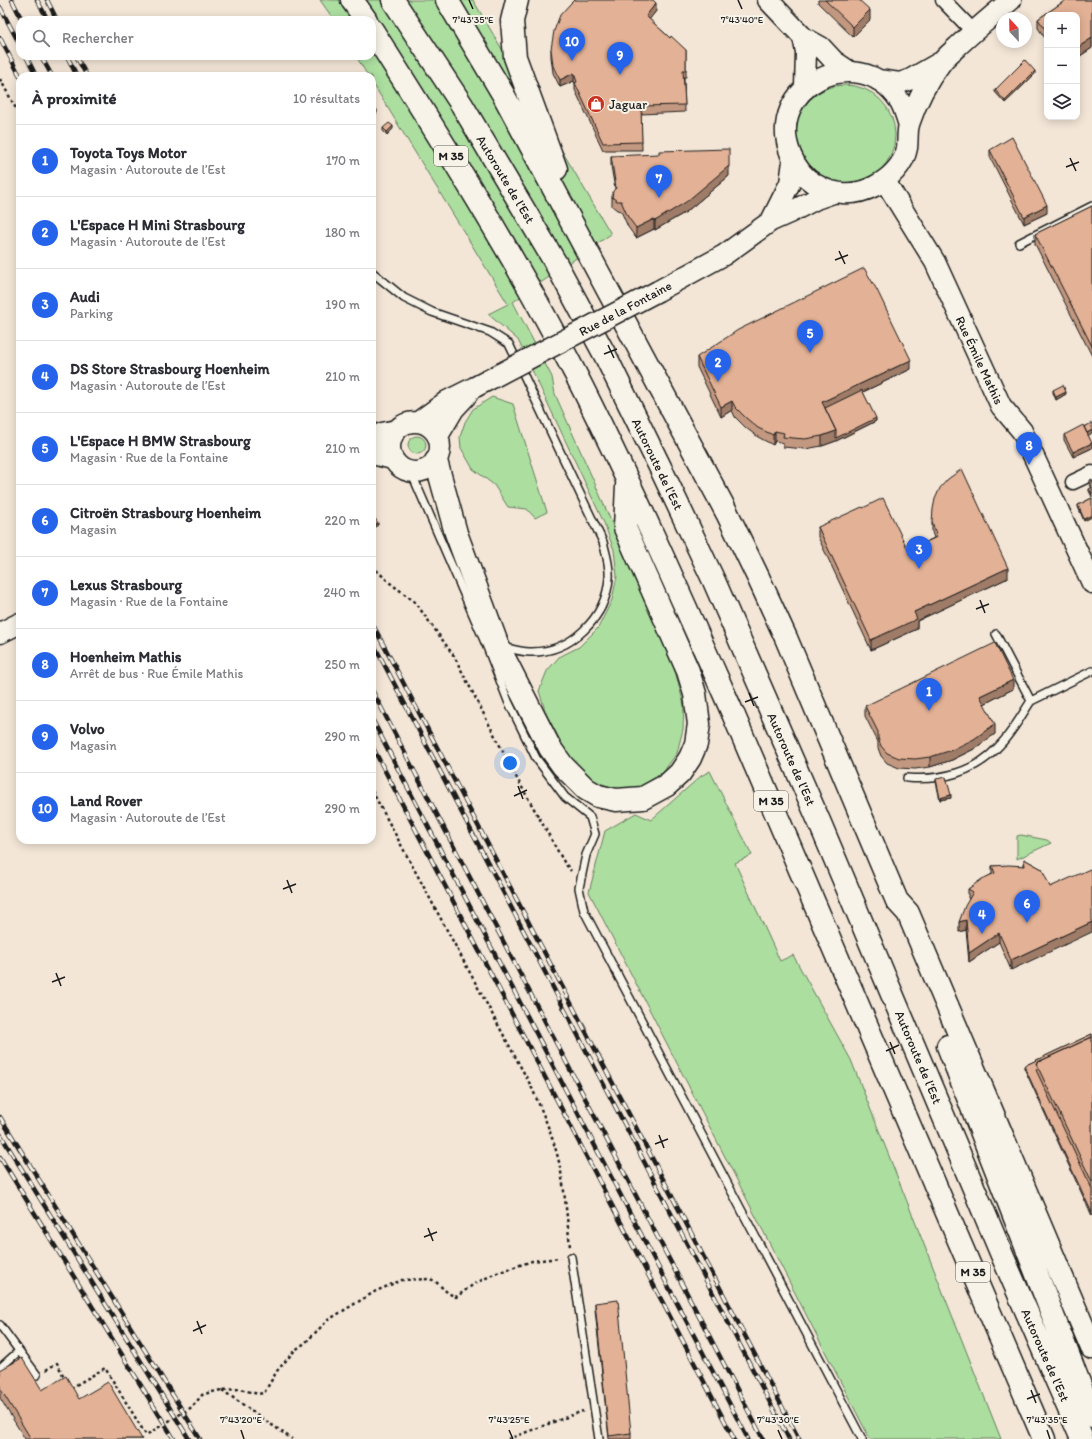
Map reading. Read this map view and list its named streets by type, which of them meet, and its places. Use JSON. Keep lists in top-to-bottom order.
{
  "streets": {
    "highway": ["M 35", "Autoroute de l’Est"],
    "street": ["Rue de la Fontaine", "Rue Émile Mathis"]
  },
  "crossings": [
    ["Rue de la Fontaine", "Rue Émile Mathis"]
  ],
  "places": {
    "shop": ["Jaguar"]
  },
  "north": "top",
  "page": {
    "map_buttons": ["+", "−"],
    "search": "Rechercher",
    "pins": [
      "10",
      "9",
      "7",
      "5",
      "2",
      "8",
      "3",
      "1",
      "6",
      "4"
    ],
    "heading": ["À proximité", "10 résultats"],
    "list": [
      {
        "mark": "1",
        "name": "Toyota Toys Motor",
        "note": "Magasin · Autoroute de l’Est",
        "value": "170 m"
      },
      {
        "mark": "2",
        "name": "L'Espace H Mini Strasbourg",
        "note": "Magasin · Autoroute de l’Est",
        "value": "180 m"
      },
      {
        "mark": "3",
        "name": "Audi",
        "note": "Parking",
        "value": "190 m"
      },
      {
        "mark": "4",
        "name": "DS Store Strasbourg Hoenheim",
        "note": "Magasin · Autoroute de l’Est",
        "value": "210 m"
      },
      {
        "mark": "5",
        "name": "L'Espace H BMW Strasbourg",
        "note": "Magasin · Rue de la Fontaine",
        "value": "210 m"
      },
      {
        "mark": "6",
        "name": "Citroën Strasbourg Hoenheim",
        "note": "Magasin",
        "value": "220 m"
      },
      {
        "mark": "7",
        "name": "Lexus Strasbourg",
        "note": "Magasin · Rue de la Fontaine",
        "value": "240 m"
      },
      {
        "mark": "8",
        "name": "Hoenheim Mathis",
        "note": "Arrêt de bus · Rue Émile Mathis",
        "value": "250 m"
      },
      {
        "mark": "9",
        "name": "Volvo",
        "note": "Magasin",
        "value": "290 m"
      },
      {
        "mark": "10",
        "name": "Land Rover",
        "note": "Magasin · Autoroute de l’Est",
        "value": "290 m"
      }
    ]
  },
  "coordinates": [
    "7°43'35\"E",
    "7°43'40\"E",
    "7°43'20\"E",
    "7°43'25\"E",
    "7°43'30\"E"
  ]
}
